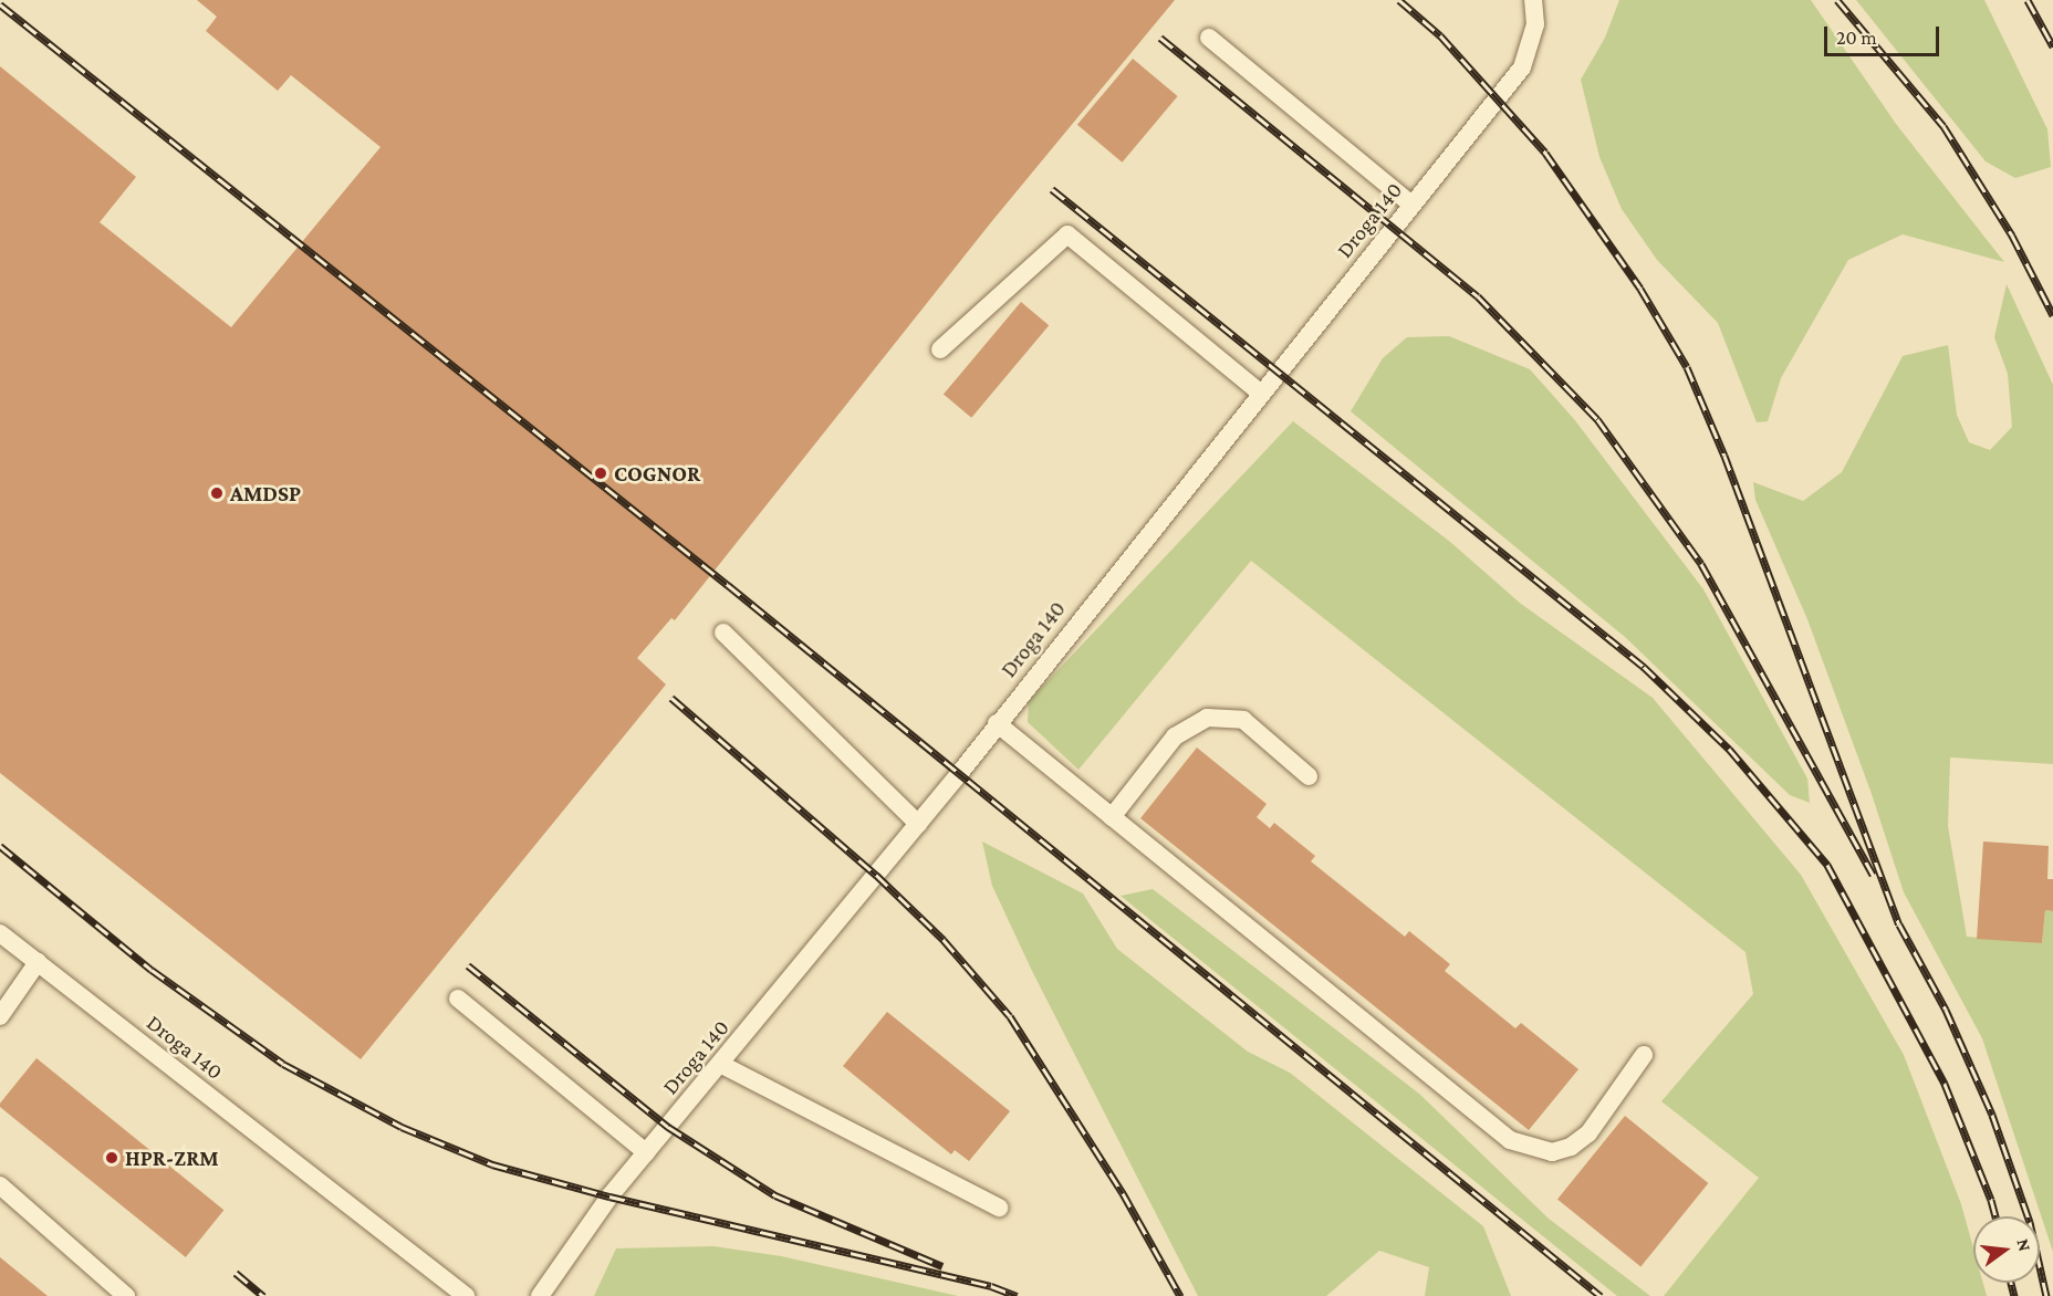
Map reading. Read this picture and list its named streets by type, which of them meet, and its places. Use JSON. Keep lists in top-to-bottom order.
{
  "streets": {
    "lane": ["Droga 140"]
  },
  "places": ["COGNOR", "AMDSP", "HPR-ZRM"],
  "scale_bar": "20 m",
  "north": "right"
}
